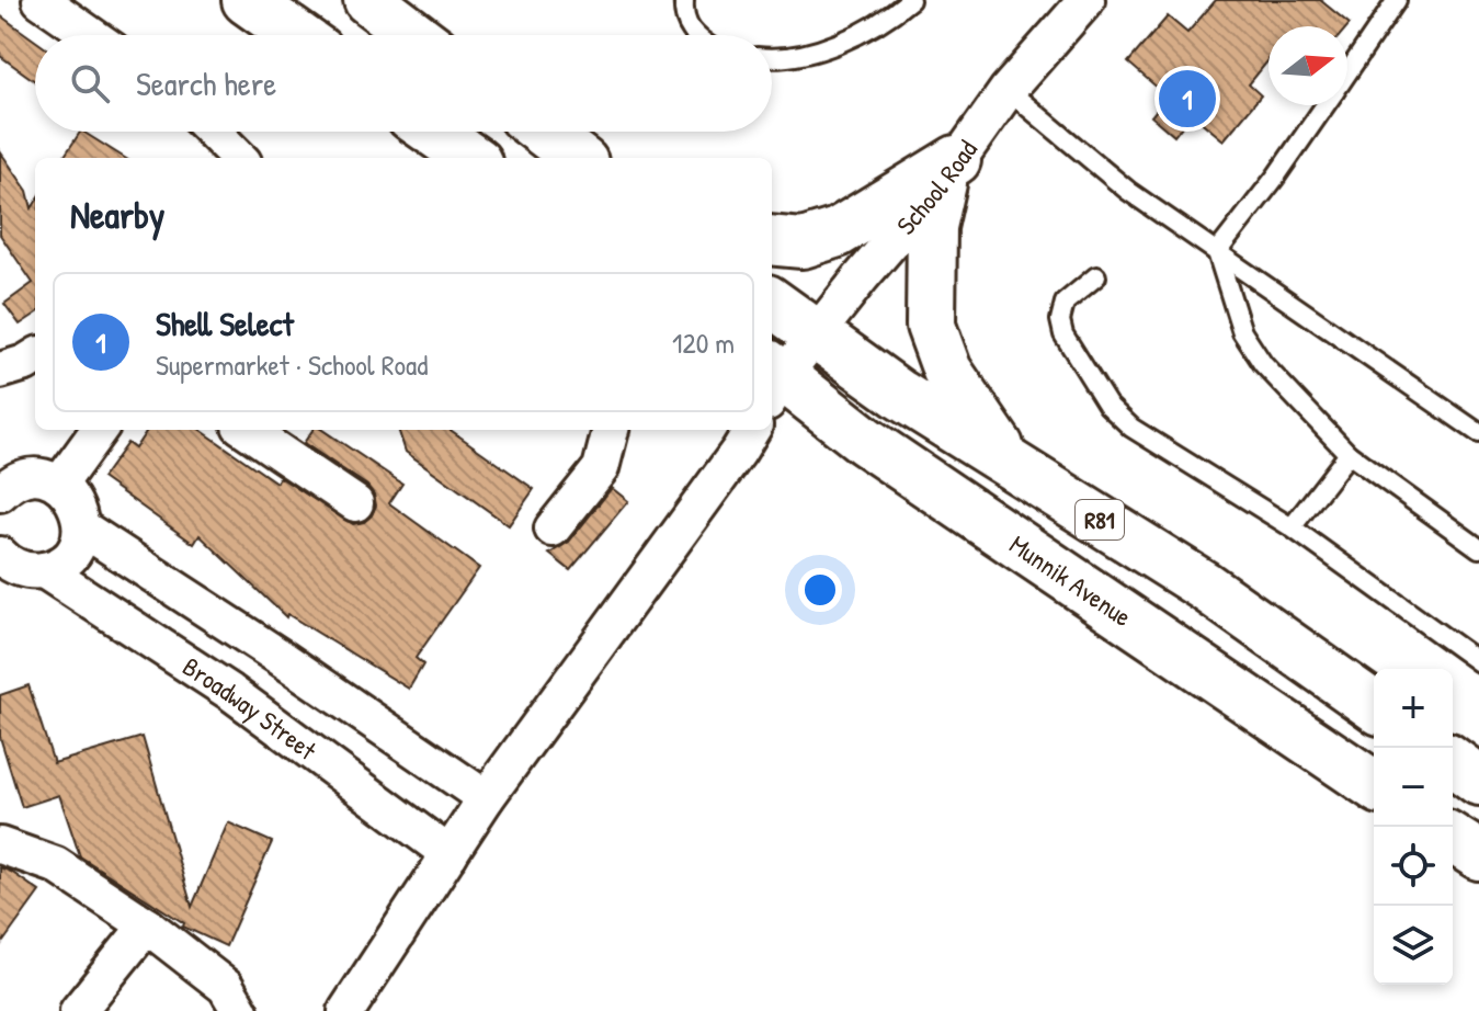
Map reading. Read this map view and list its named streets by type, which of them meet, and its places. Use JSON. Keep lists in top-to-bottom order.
{
  "streets": {
    "main road": ["R81", "Munnik Avenue"],
    "street": ["School Road", "Broadway Street"]
  },
  "crossings": [
    ["School Road", "R81"],
    ["School Road", "Munnik Avenue"]
  ],
  "north": "right",
  "page": {
    "search": "Search here",
    "pins": "1",
    "heading": "Nearby",
    "list": [
      {
        "mark": "1",
        "name": "Shell Select",
        "note": "Supermarket · School Road",
        "value": "120 m"
      }
    ],
    "map_buttons": ["+", "−"]
  }
}
